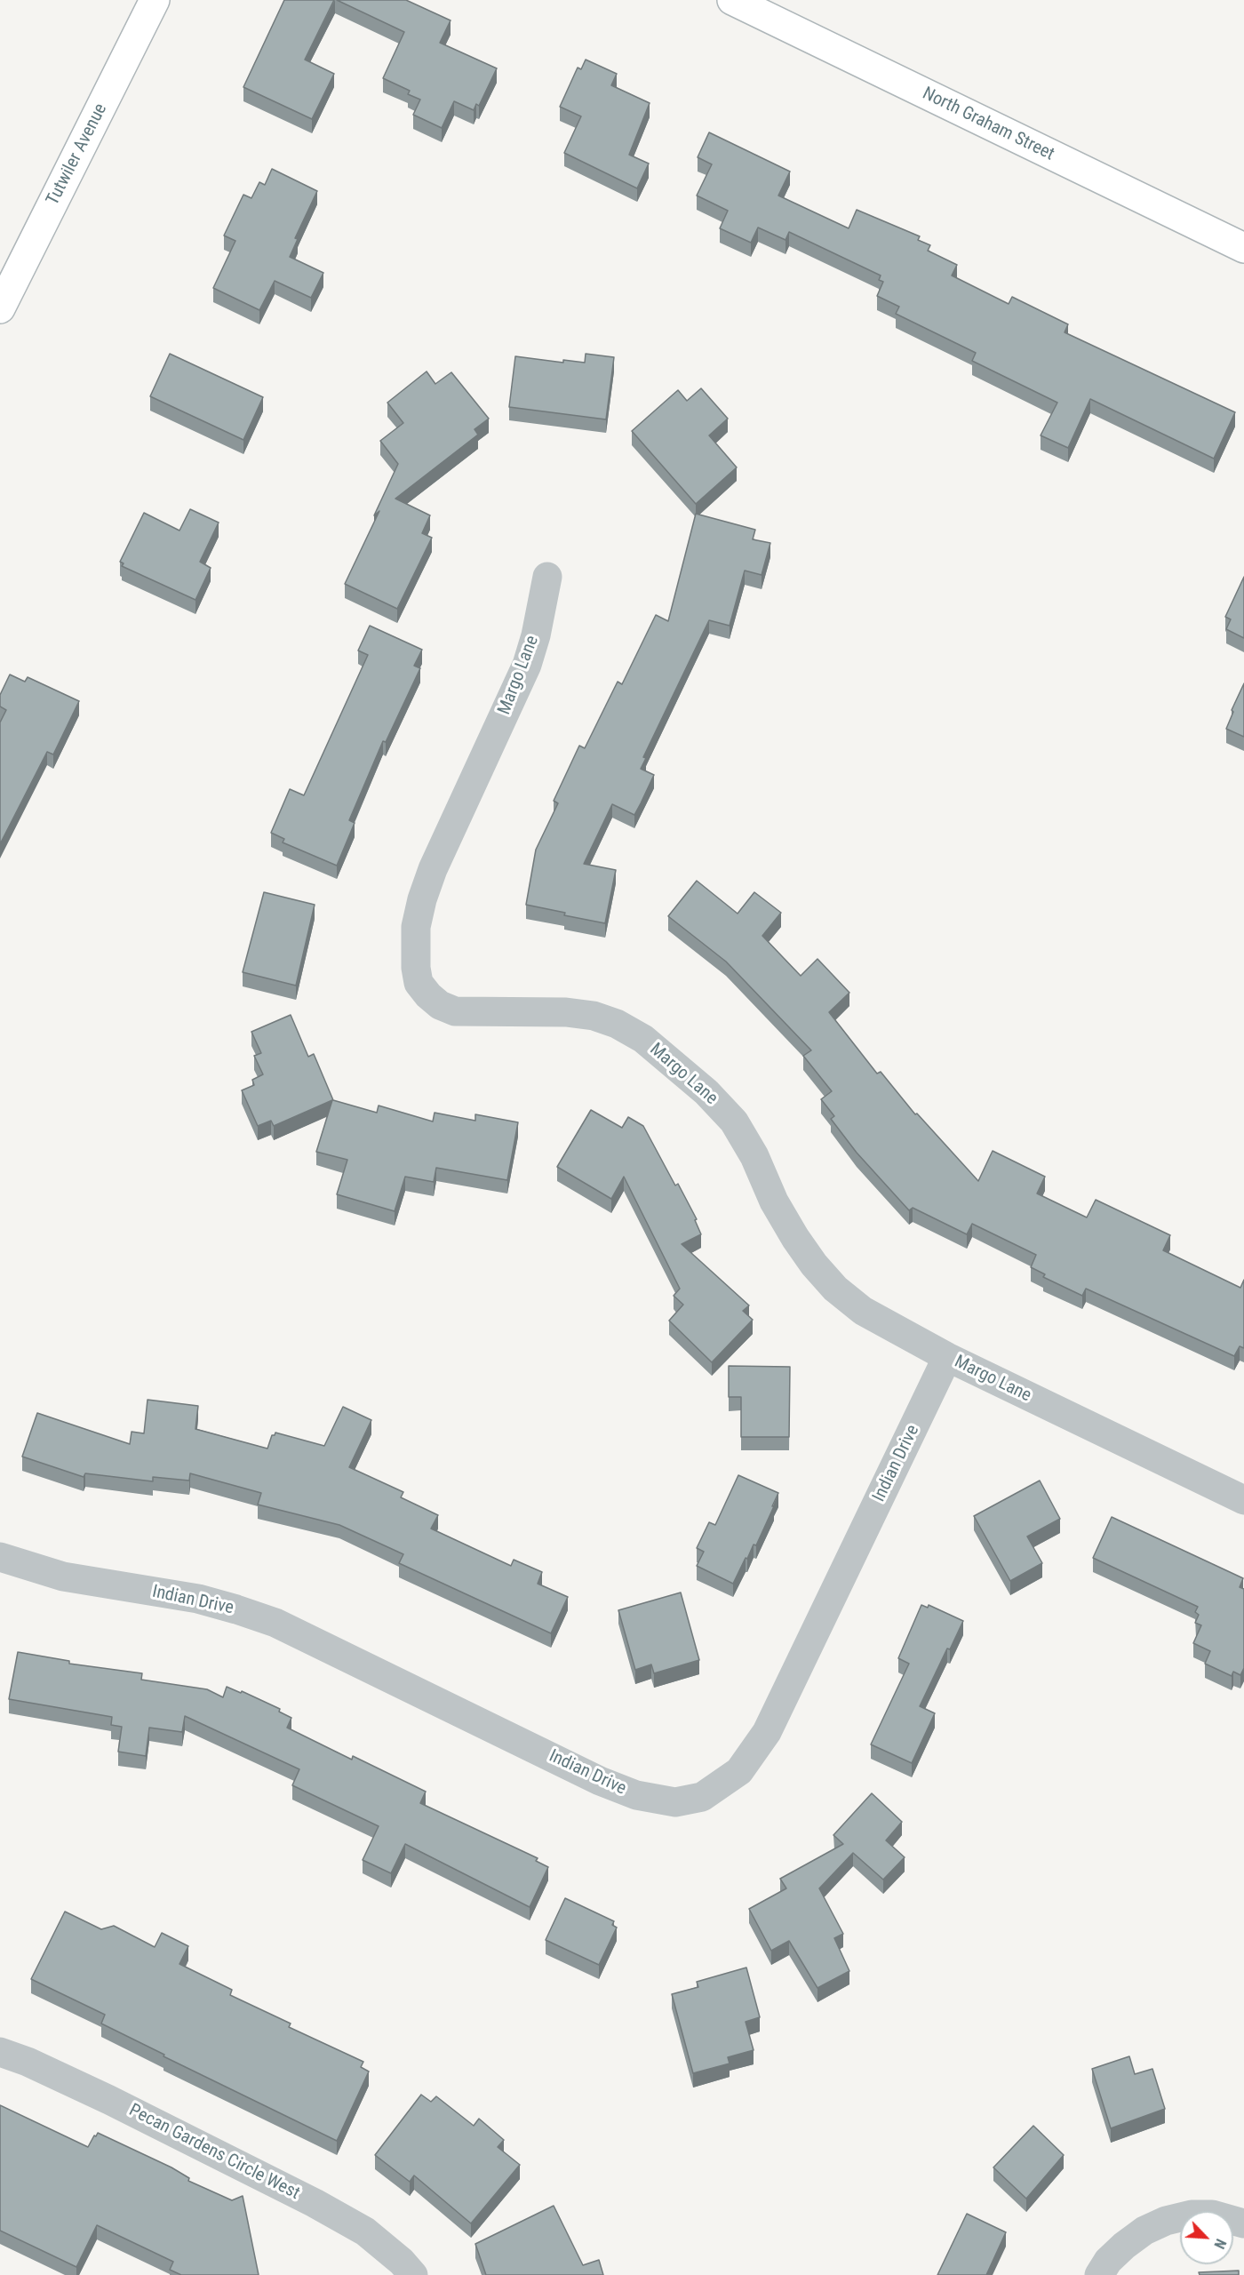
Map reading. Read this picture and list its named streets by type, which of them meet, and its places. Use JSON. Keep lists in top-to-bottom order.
{
  "streets": {
    "main road": ["North Graham Street", "Tutwiler Avenue"],
    "street": ["Margo Lane", "Indian Drive", "Pecan Gardens Circle West"]
  },
  "crossings": [
    ["Margo Lane", "Indian Drive"]
  ],
  "north": "bottom right"
}
